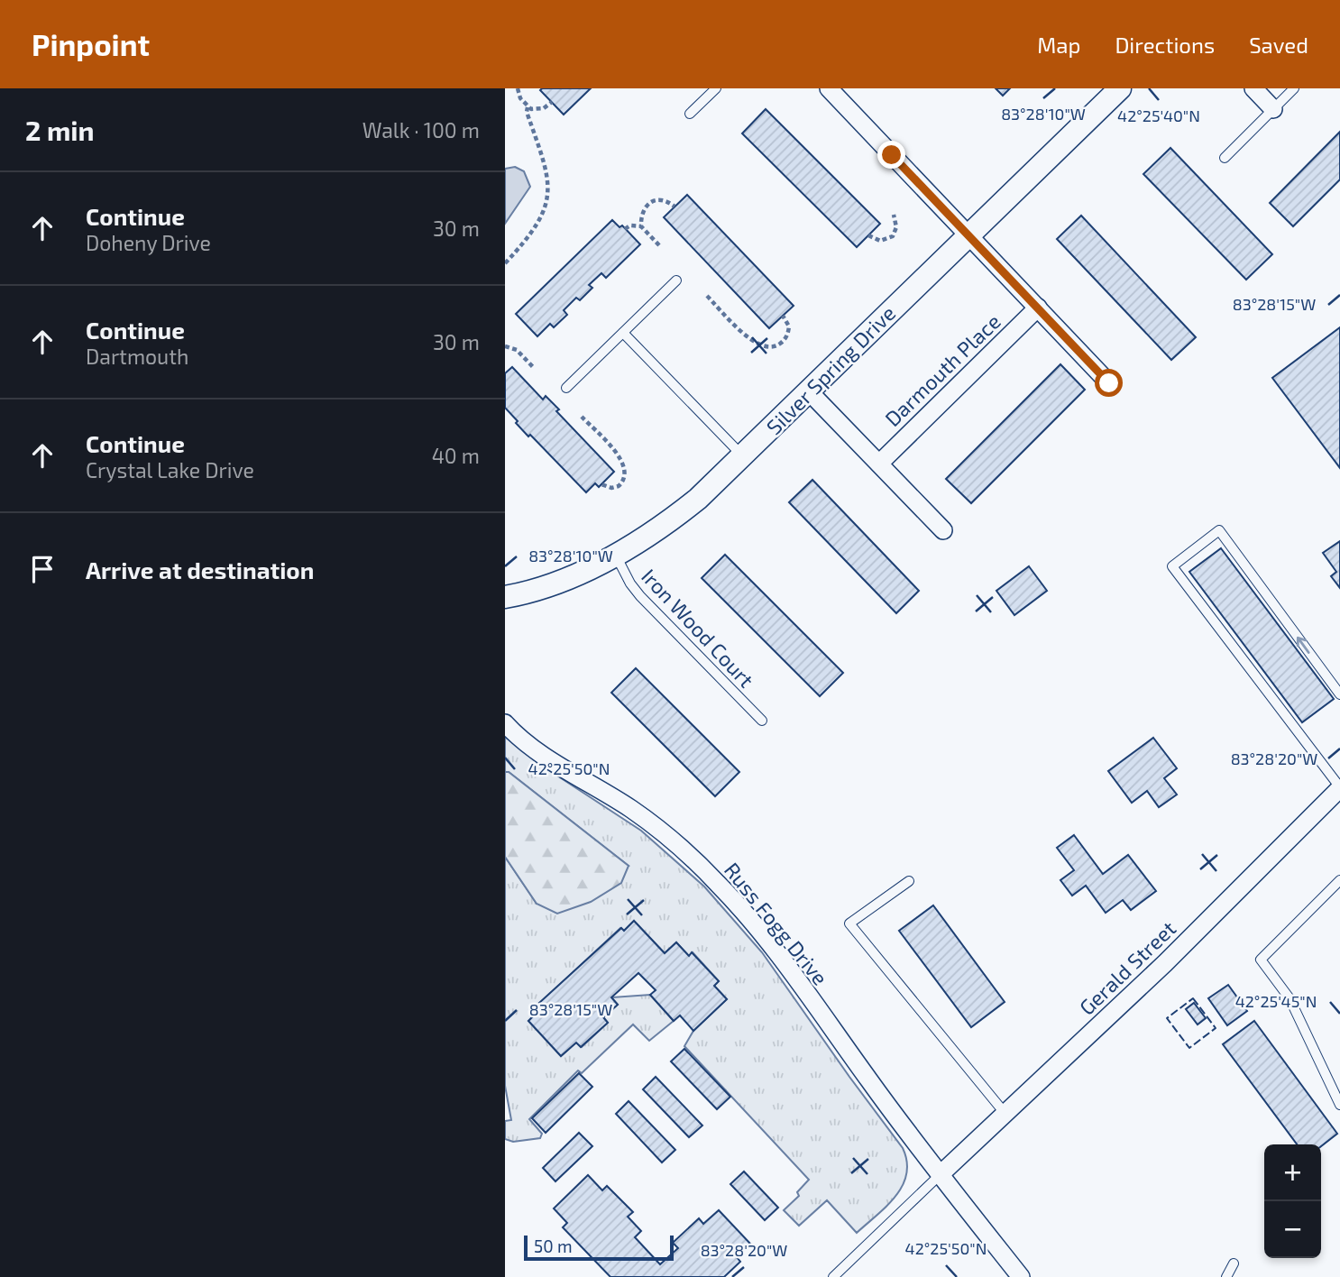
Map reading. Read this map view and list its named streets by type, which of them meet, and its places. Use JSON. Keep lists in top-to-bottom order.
{
  "streets": {
    "street": [
      "Silver Spring Drive",
      "Darmouth Place",
      "Russ Fogg Drive",
      "Gerald Street"
    ],
    "lane": ["Iron Wood Court"]
  },
  "crossings": [
    ["Silver Spring Drive", "Iron Wood Court"],
    ["Russ Fogg Drive", "Gerald Street"]
  ],
  "scale_bar": "50 m",
  "page": {
    "header": "Pinpoint",
    "nav": ["Map", "Directions", "Saved"],
    "heading": ["2 min", "Walk · 100 m"],
    "list": [
      ["Continue", "Doheny Drive", "30 m"],
      ["Continue", "Dartmouth", "30 m"],
      ["Continue", "Crystal Lake Drive", "40 m"],
      "Arrive at destination"
    ],
    "map_buttons": ["+", "−"],
    "scale": "50 m"
  },
  "coordinates": [
    "83°28'10\"W",
    "42°25'40\"N",
    "83°28'15\"W",
    "83°28'20\"W",
    "42°25'50\"N",
    "42°25'45\"N"
  ]
}
